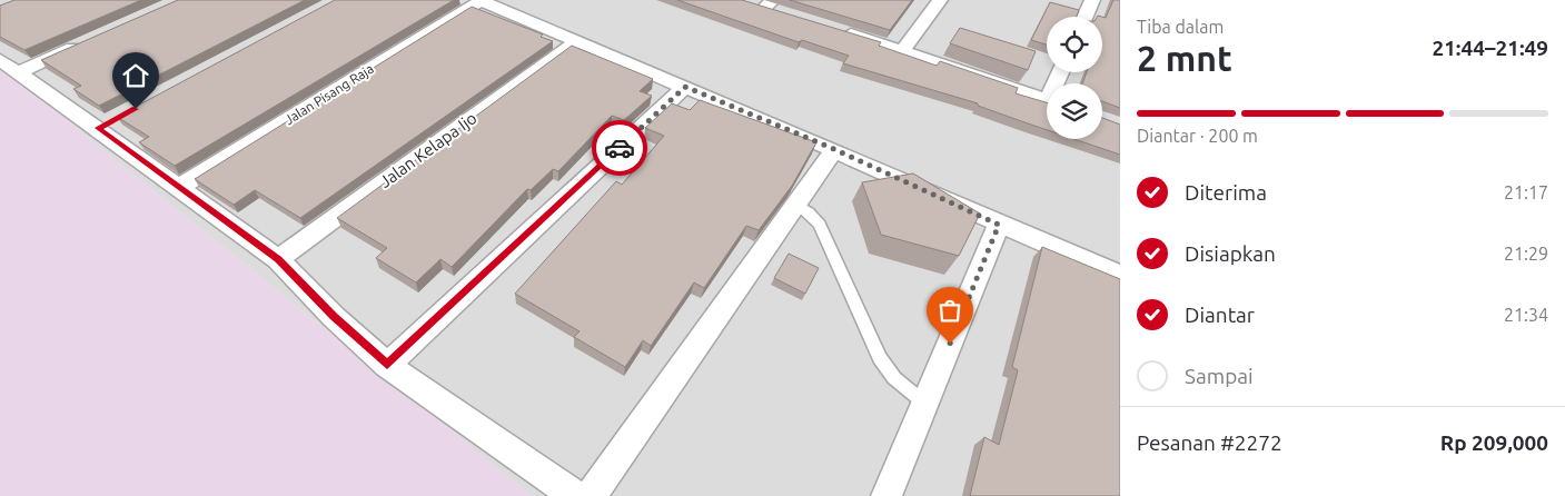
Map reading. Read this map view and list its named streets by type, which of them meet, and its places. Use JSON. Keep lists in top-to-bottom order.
{
  "streets": {
    "street": ["Jalan Pisang Raja", "Jalan Kelapa Ijo"]
  },
  "page": {
    "heading": ["2 mnt", "Tiba dalam", "21:44–21:49"],
    "panel": ["Pesanan #2272", "Rp 209,000"],
    "bar": "Diantar · 200 m",
    "list": [
      ["Diterima", "21:17"],
      ["Disiapkan", "21:29"],
      ["Diantar", "21:34"],
      "Sampai"
    ]
  }
}
